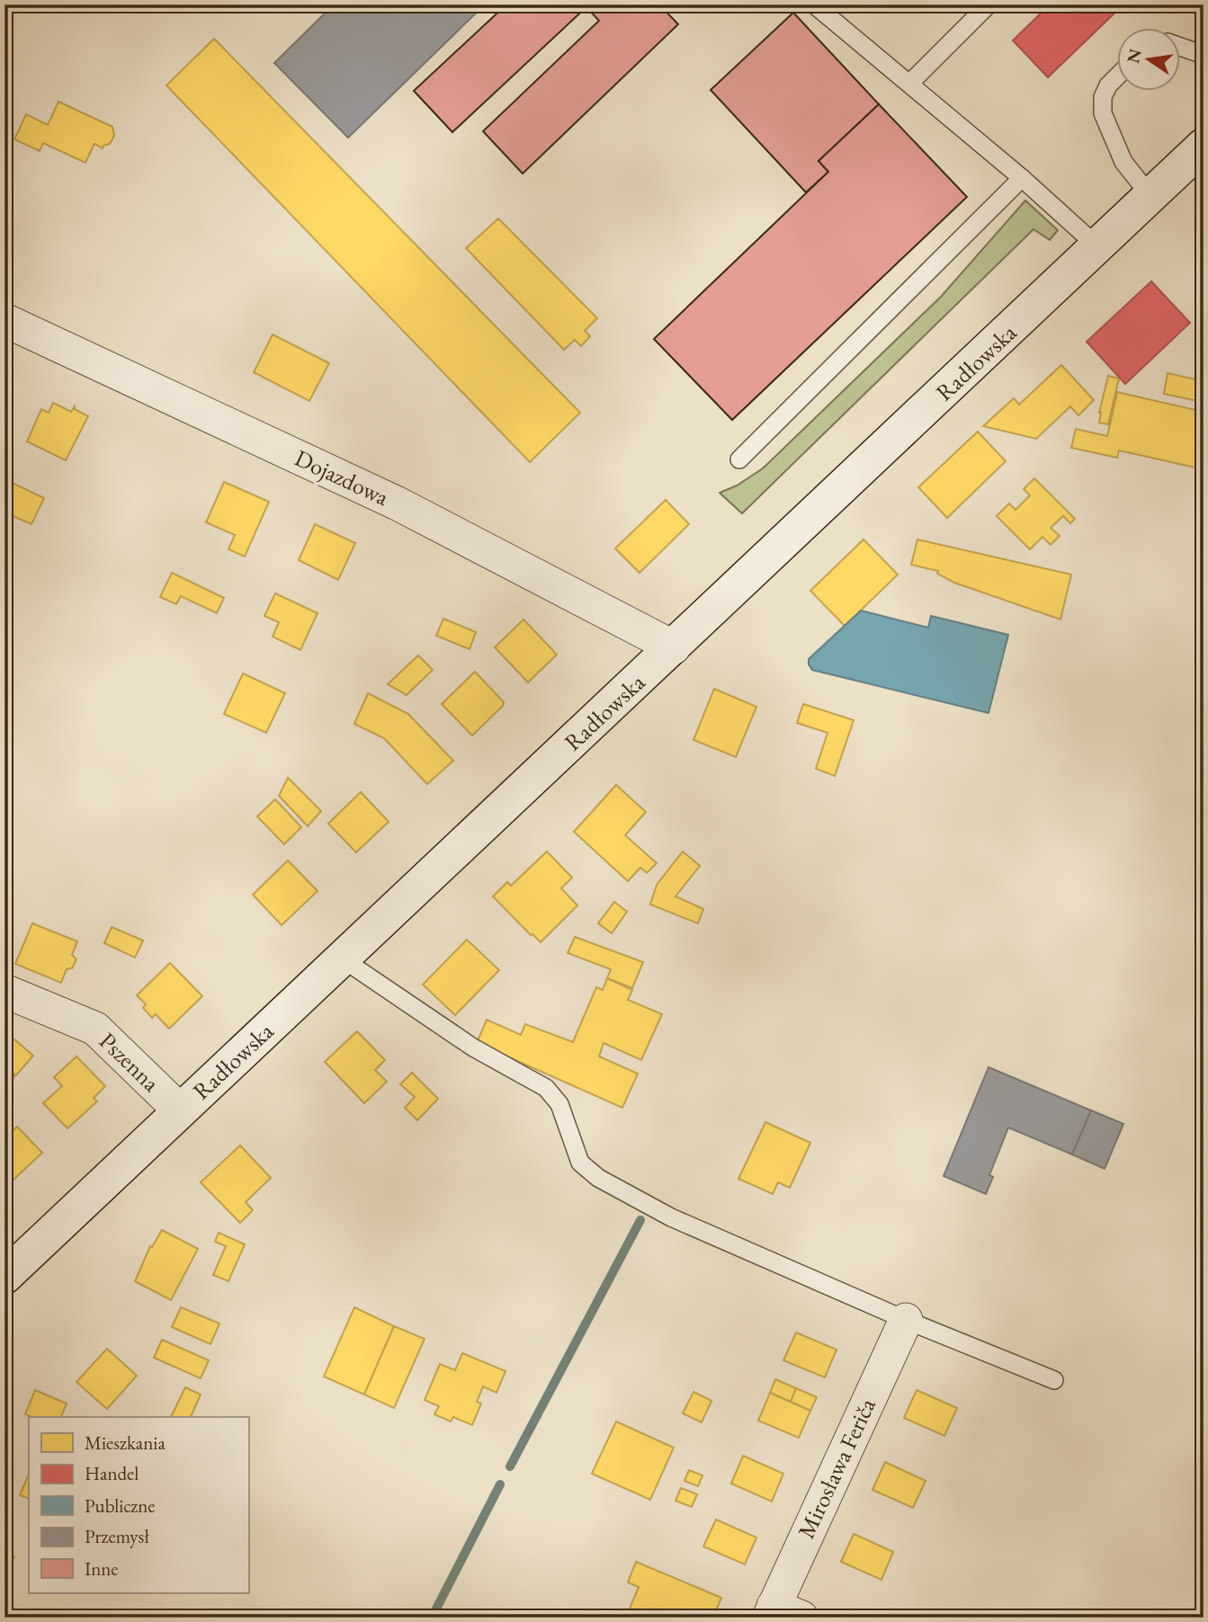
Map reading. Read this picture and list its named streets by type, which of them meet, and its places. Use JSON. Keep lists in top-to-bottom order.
{
  "streets": {
    "street": [
      "Radłowska",
      "Dojazdowa",
      "Pszenna",
      "Mirosława Feriča"
    ]
  },
  "crossings": [
    ["Radłowska", "Dojazdowa"],
    ["Radłowska", "Pszenna"]
  ],
  "legend": [
    "Mieszkania",
    "Handel",
    "Publiczne",
    "Przemysł",
    "Inne"
  ],
  "north": "left"
}
